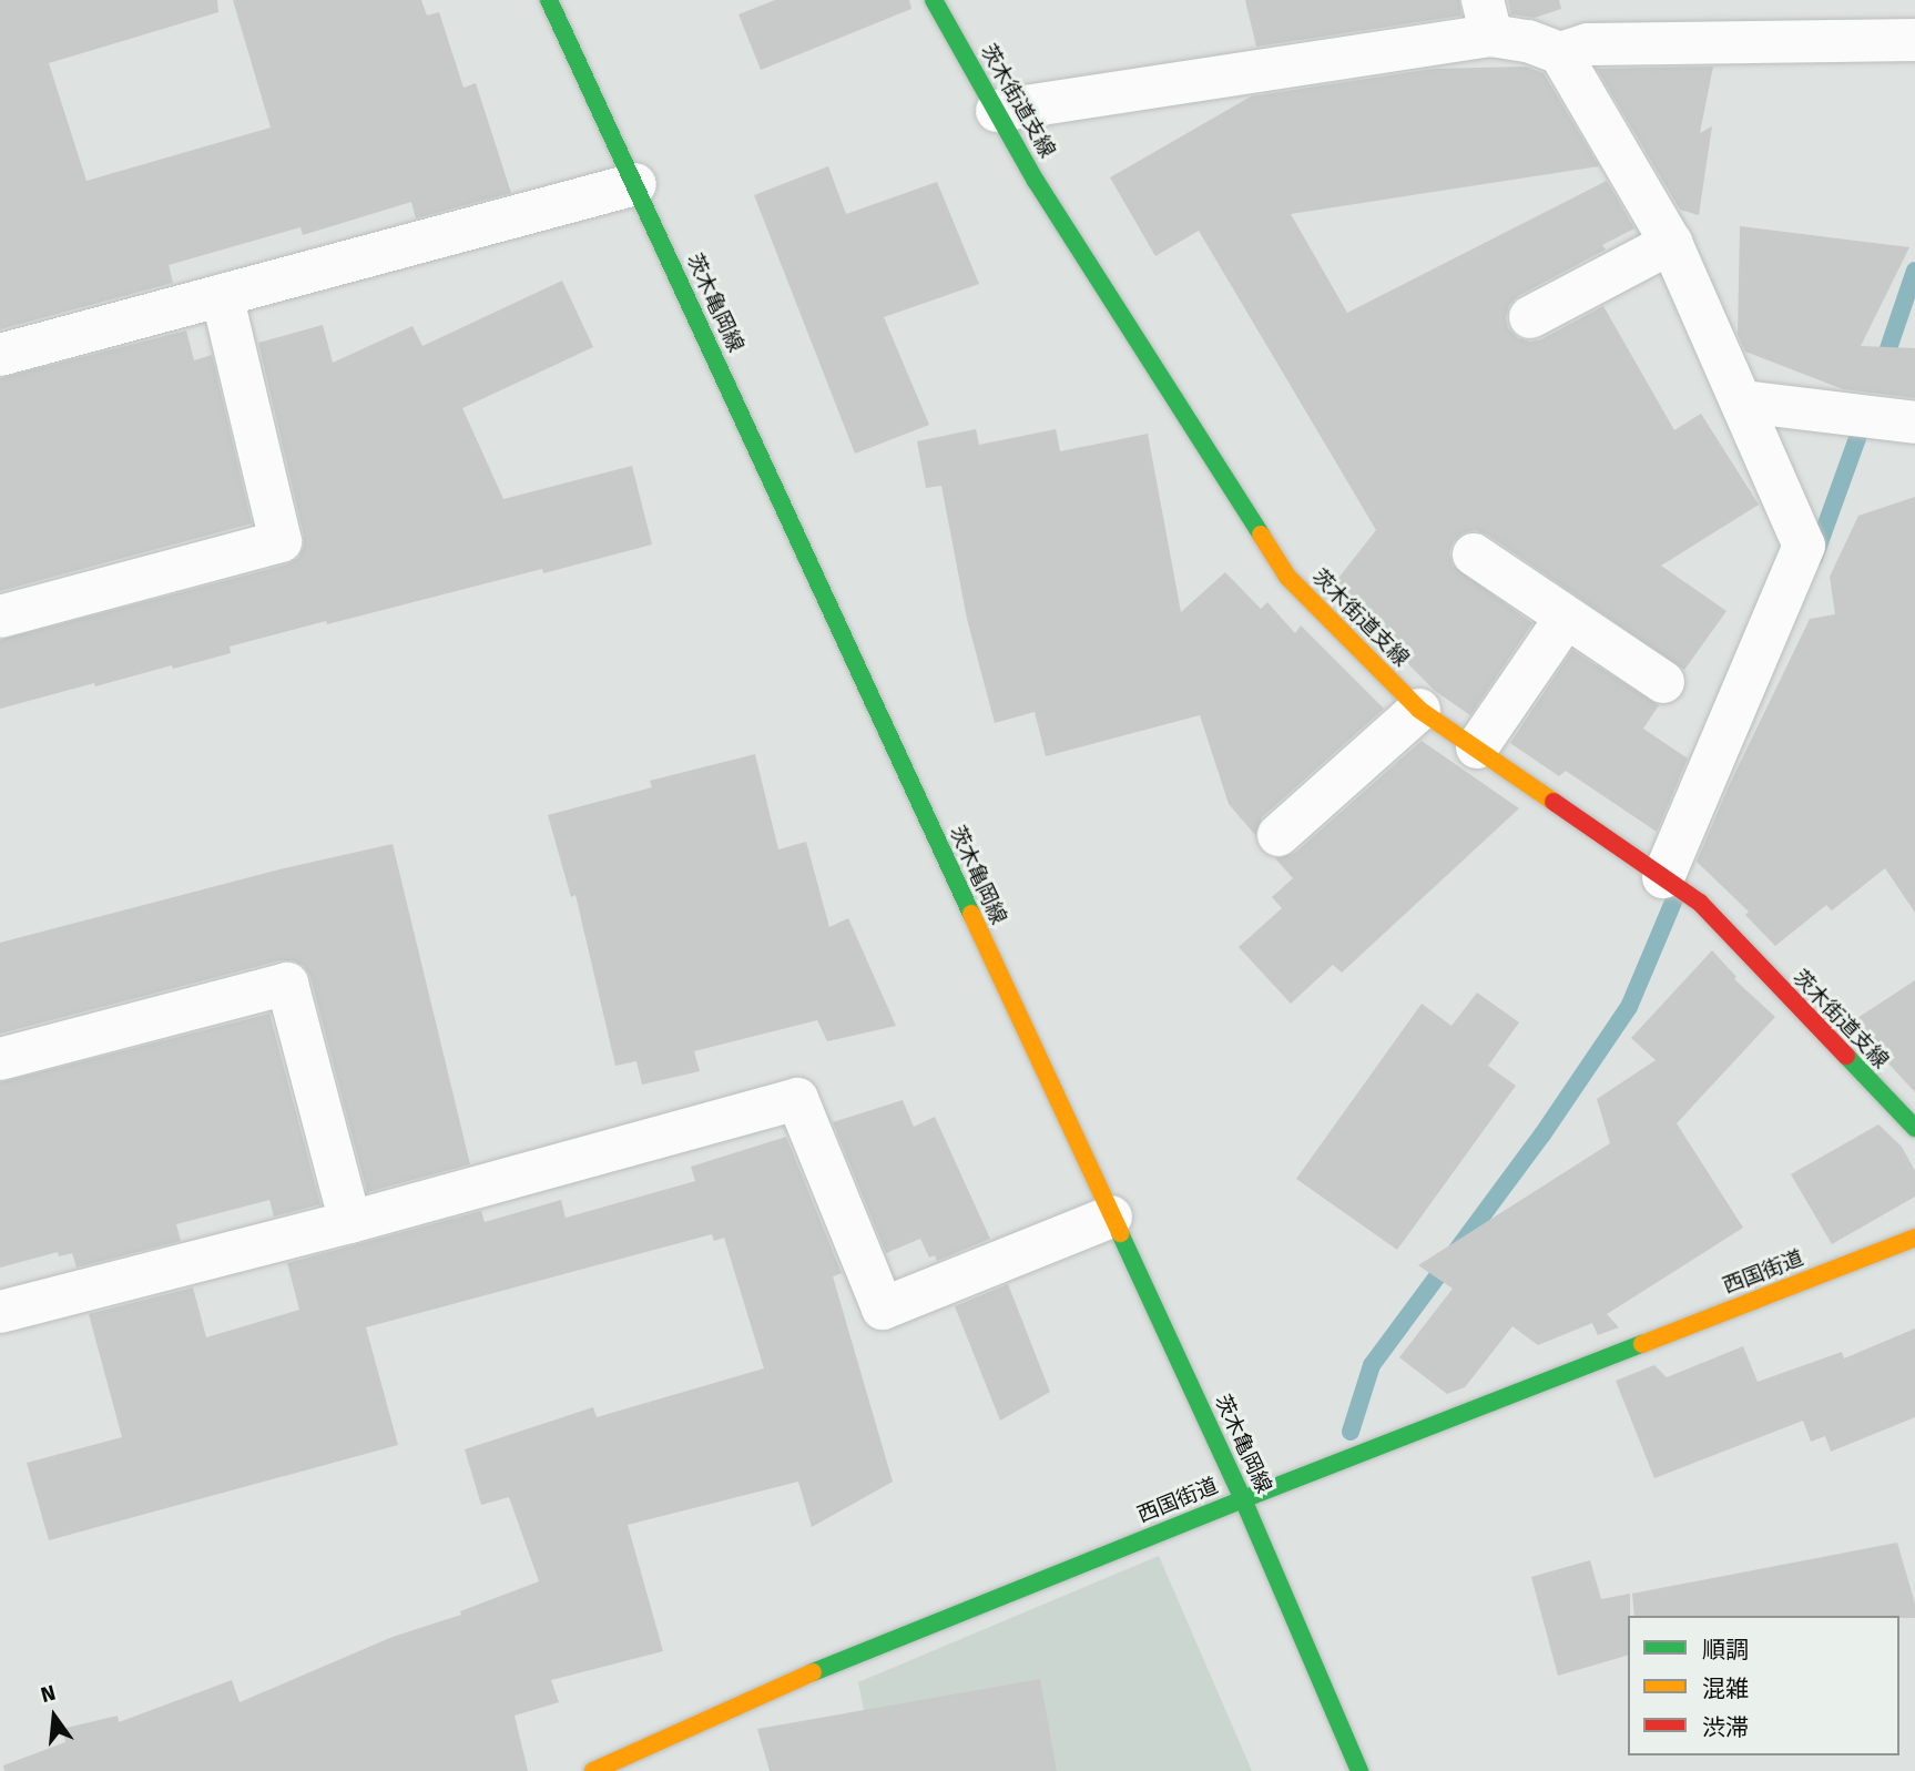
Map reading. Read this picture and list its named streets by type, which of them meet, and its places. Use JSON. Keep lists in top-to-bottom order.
{
  "streets": {
    "street": ["茨木街道支線", "茨木亀岡線", "西国街道"]
  },
  "crossings": [
    ["茨木亀岡線", "西国街道"]
  ],
  "legend": ["順調", "混雑", "渋滞"],
  "north": "top"
}
